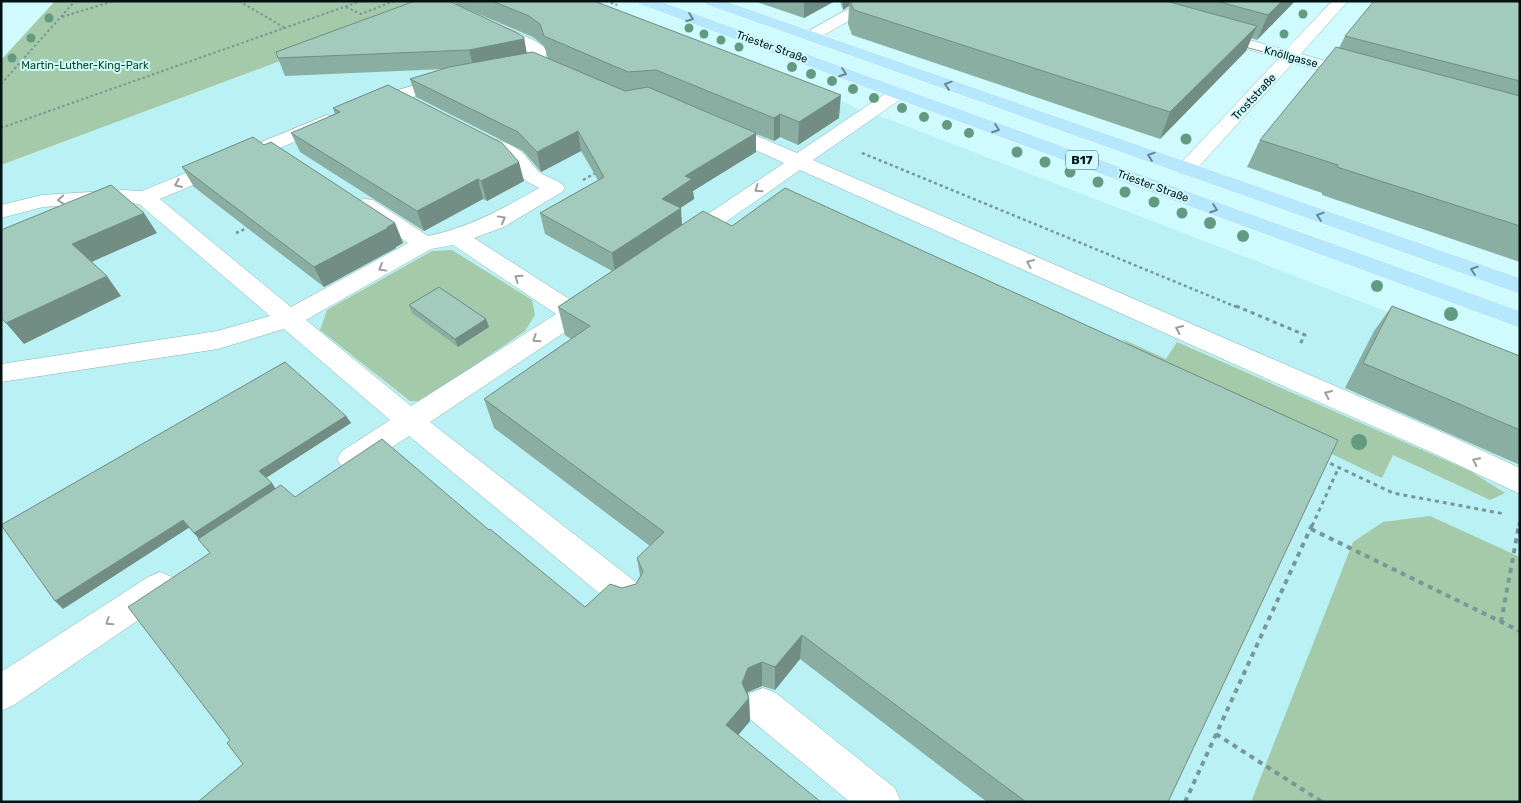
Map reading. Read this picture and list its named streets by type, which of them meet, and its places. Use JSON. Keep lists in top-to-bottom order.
{
  "streets": {
    "main road": ["Triester Straße", "B17"],
    "street": ["Knöllgasse", "Troststraße"]
  },
  "crossings": [
    ["Triester Straße", "Troststraße"],
    ["Knöllgasse", "Troststraße"]
  ],
  "parks": ["Martin-Luther-King-Park"]
}
